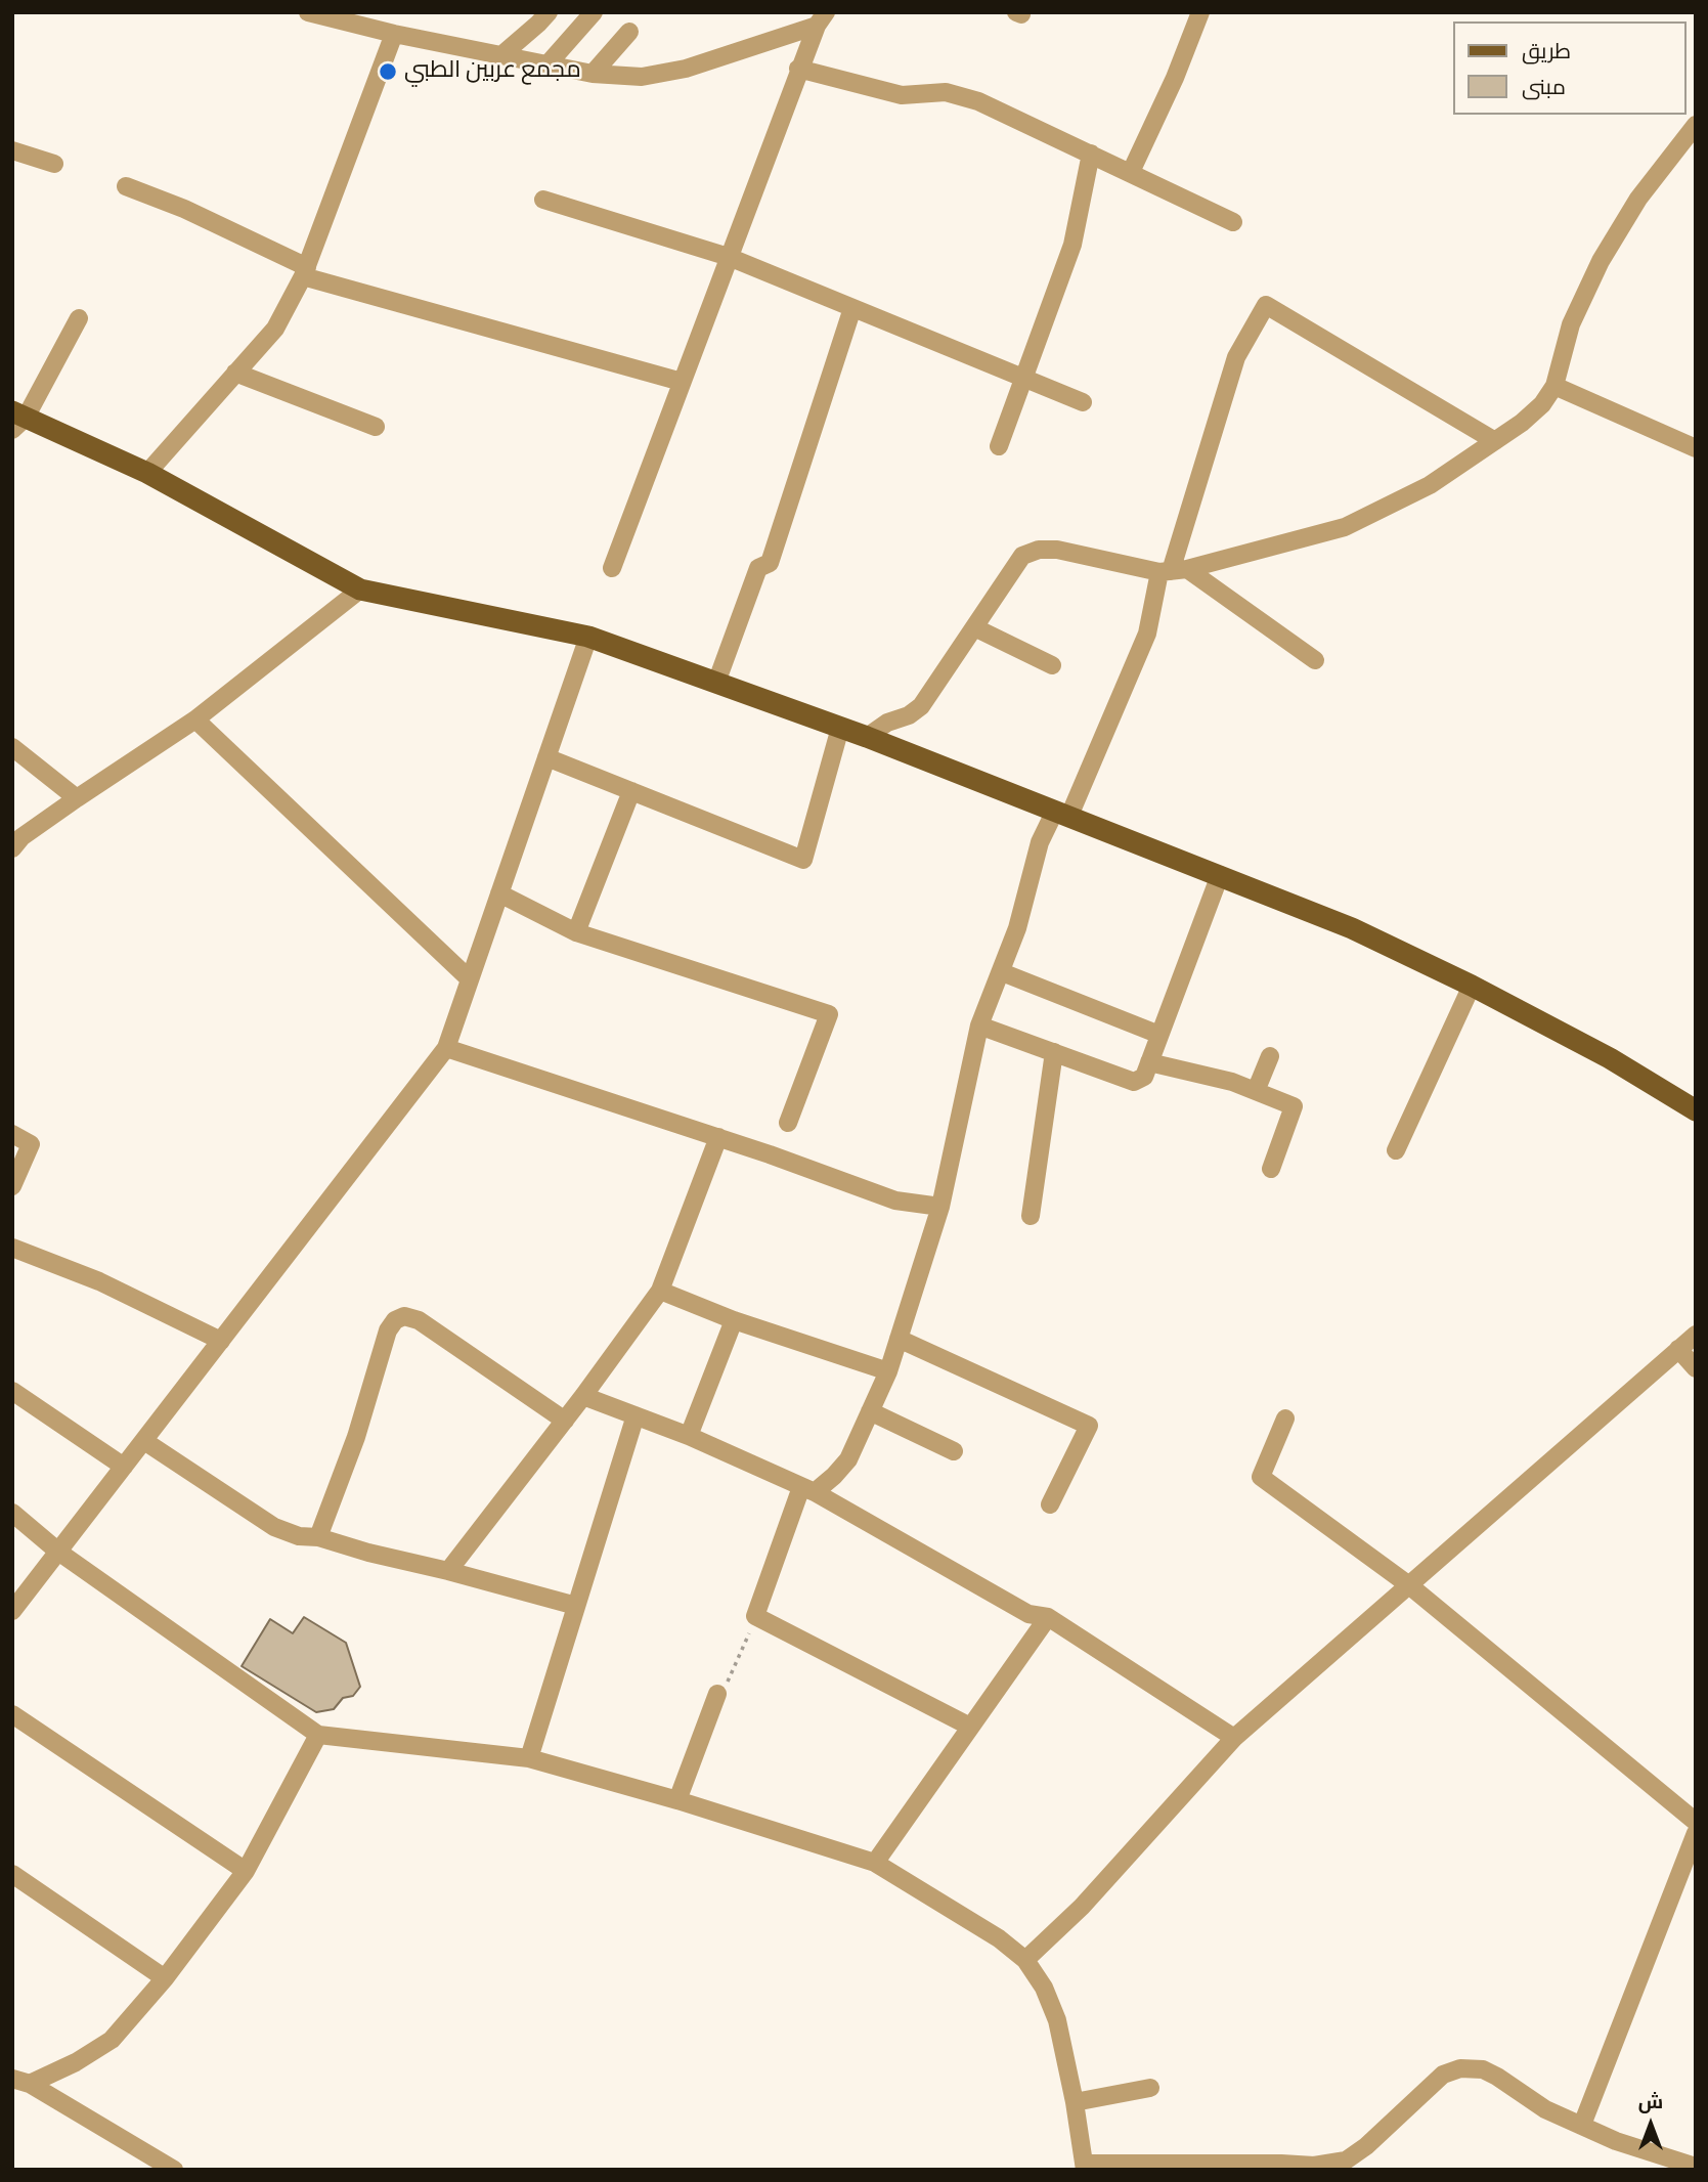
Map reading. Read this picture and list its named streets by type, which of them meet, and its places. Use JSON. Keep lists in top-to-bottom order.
{
  "places": ["مجمع عربين الطبي"],
  "legend": ["طريق", "مبنى"],
  "north": "top"
}
